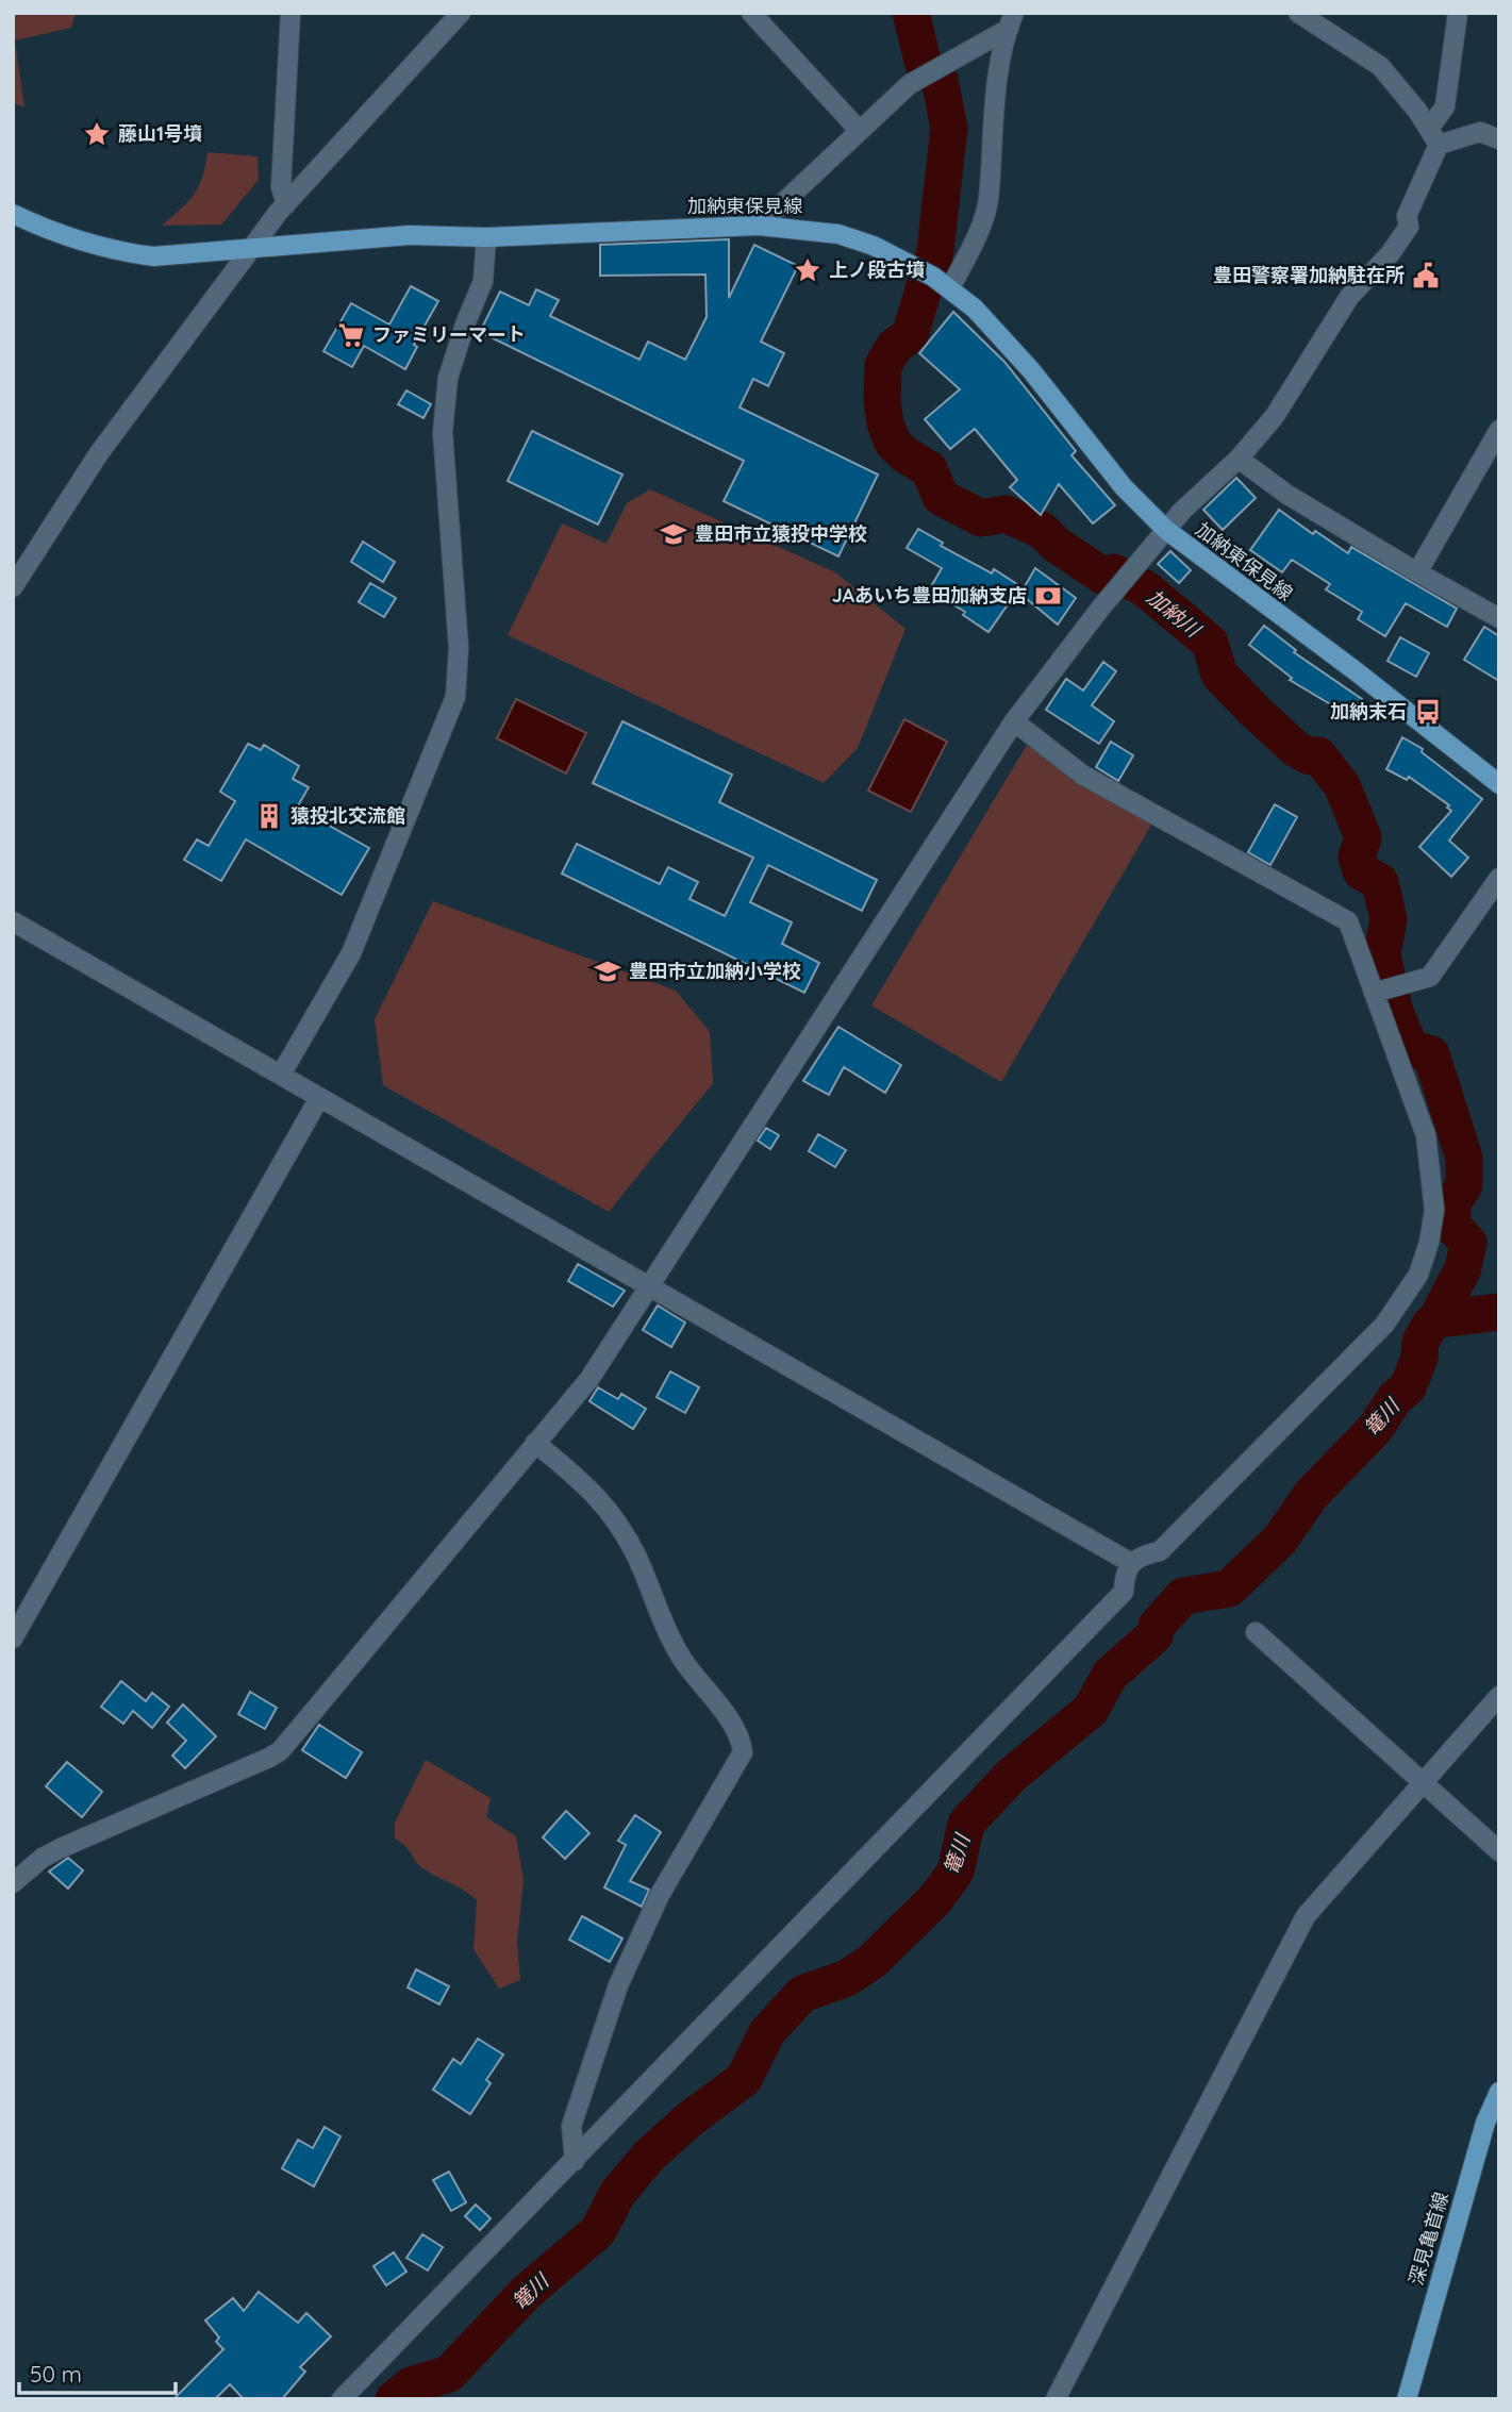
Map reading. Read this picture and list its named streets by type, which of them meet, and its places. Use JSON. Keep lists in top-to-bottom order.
{
  "streets": {
    "main road": ["加納東保見線", "深見亀首線"]
  },
  "water": ["加納川", "篭川"],
  "places": {
    "place": ["藤山1号墳", "上ノ段古墳"],
    "public building": ["豊田警察署加納駐在所"],
    "supermarket": ["ファミリーマート"],
    "school or university": ["豊田市立猿投中学校", "豊田市立加納小学校"],
    "bank": ["JAあいち豊田加納支店"],
    "bus stop": ["加納末石"],
    "building": ["猿投北交流館"]
  },
  "scale_bar": "50 m"
}
